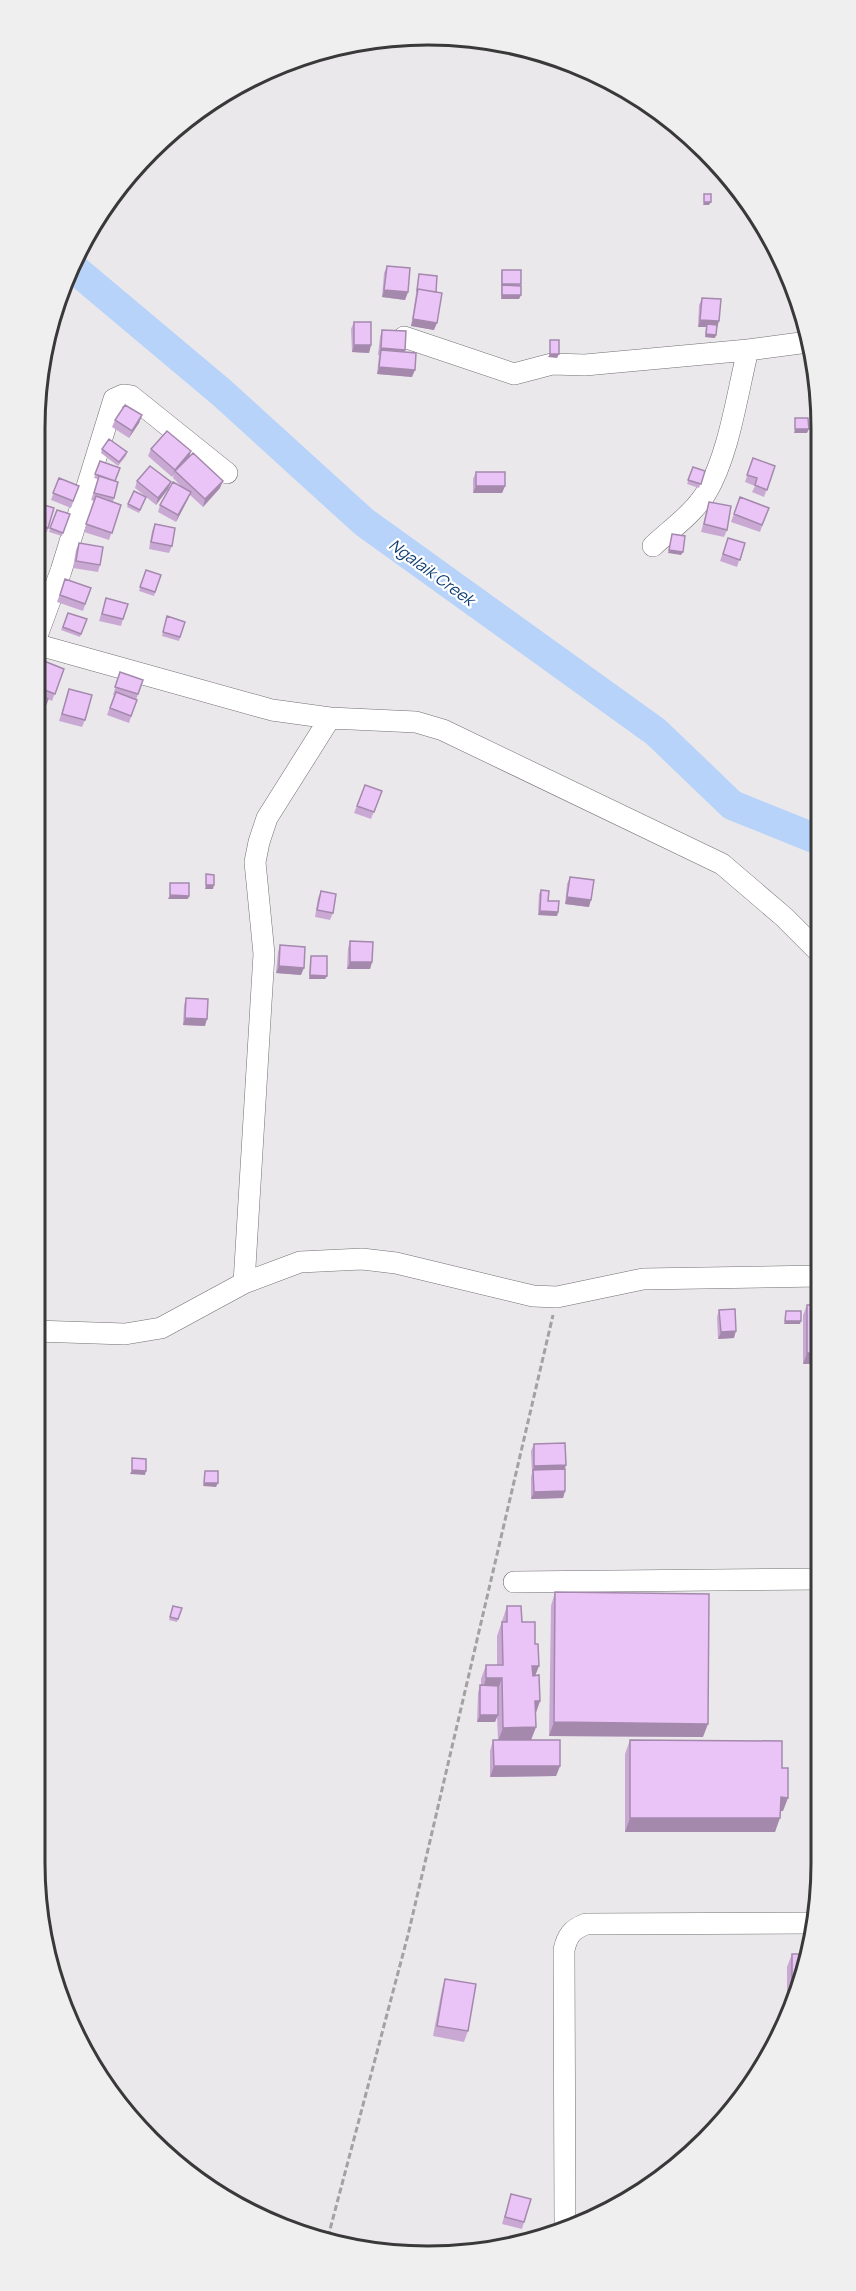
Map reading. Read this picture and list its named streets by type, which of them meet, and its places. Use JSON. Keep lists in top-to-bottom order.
{
  "water": ["Ngalaik Creek"]
}
